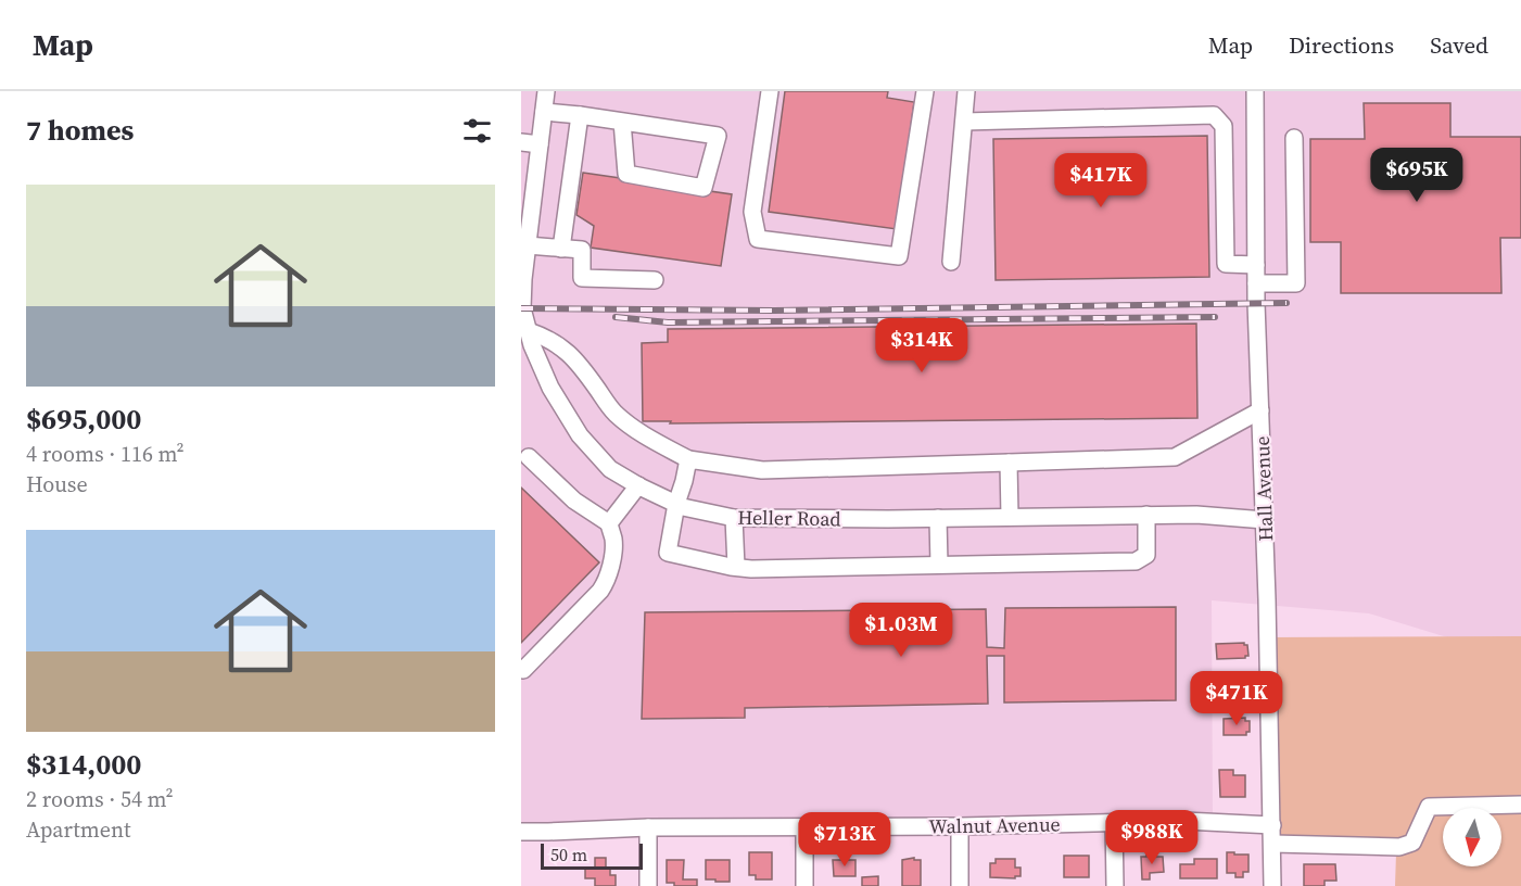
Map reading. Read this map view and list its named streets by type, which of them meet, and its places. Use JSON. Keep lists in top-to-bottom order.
{
  "streets": {
    "street": ["Hall Avenue", "Heller Road", "Walnut Avenue"]
  },
  "crossings": [
    ["Hall Avenue", "Heller Road"],
    ["Hall Avenue", "Walnut Avenue"]
  ],
  "scale_bar": "50 m",
  "north": "bottom",
  "page": {
    "header": "Map",
    "nav": ["Map", "Directions", "Saved"],
    "heading": "7 homes",
    "price": [
      "$695K",
      "$417K",
      "$314K",
      "$1.03M",
      "$471K",
      "$988K",
      "$713K"
    ],
    "list": [
      {
        "name": "$695,000",
        "note": "4 rooms · 116 m² · House"
      },
      {
        "name": "$314,000",
        "note": "2 rooms · 54 m² · Apartment"
      }
    ],
    "scale": "50 m"
  }
}
